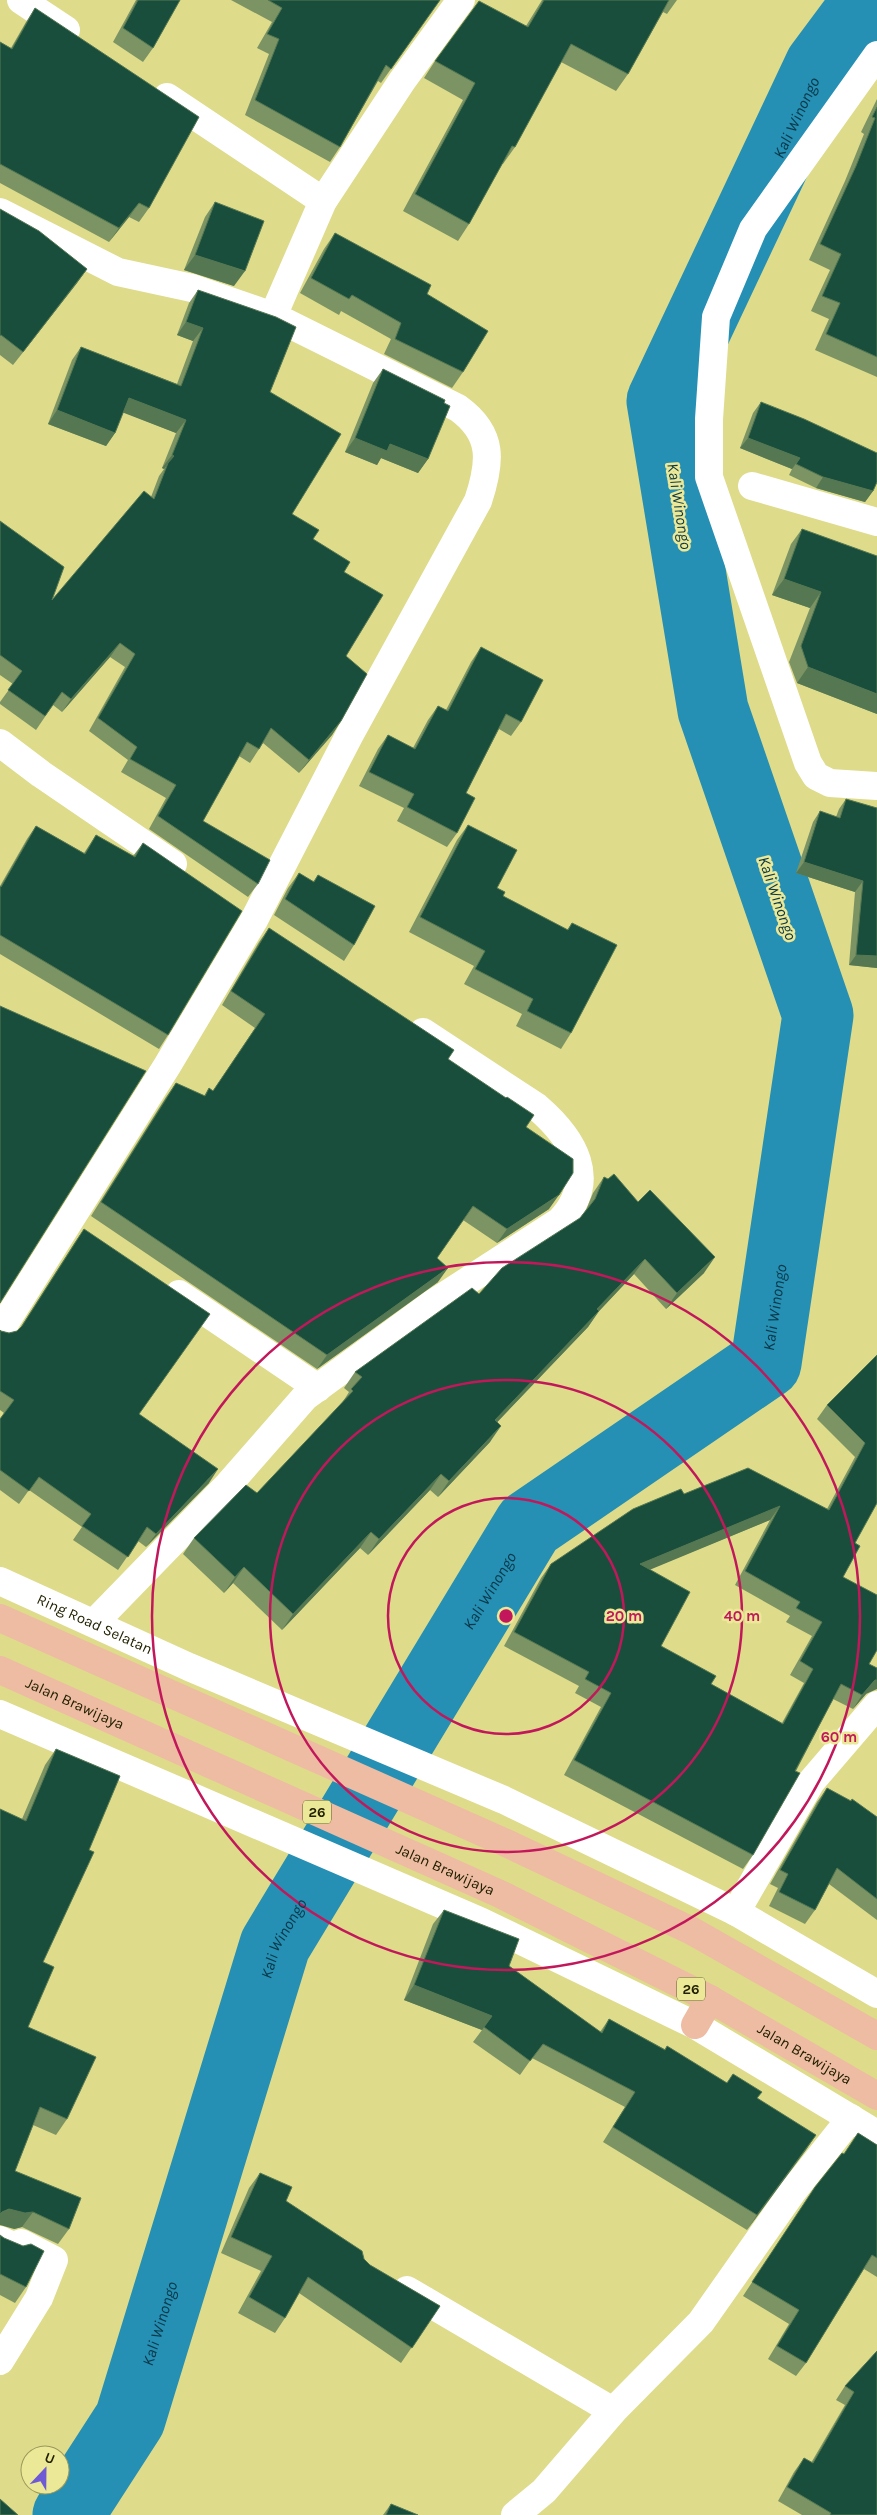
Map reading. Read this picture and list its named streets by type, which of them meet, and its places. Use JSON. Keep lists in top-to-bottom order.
{
  "streets": {
    "highway": ["Jalan Brawijaya", "26"],
    "street": ["Ring Road Selatan"]
  },
  "water": ["Kali Winongo"],
  "north": "top",
  "rings": ["20 m", "40 m", "60 m"]
}
